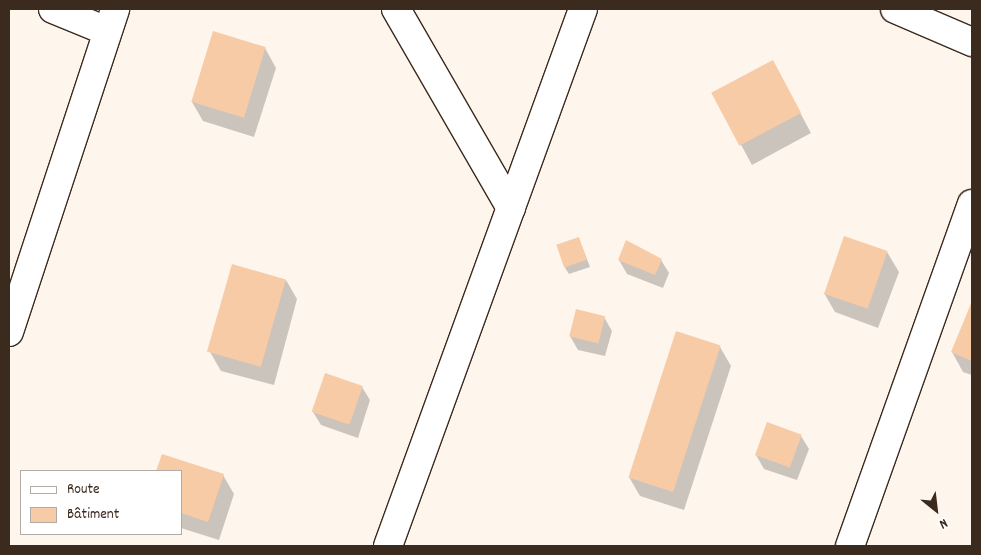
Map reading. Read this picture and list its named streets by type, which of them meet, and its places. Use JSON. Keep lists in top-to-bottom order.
{
  "legend": ["Route", "Bâtiment"],
  "north": "bottom right"
}
